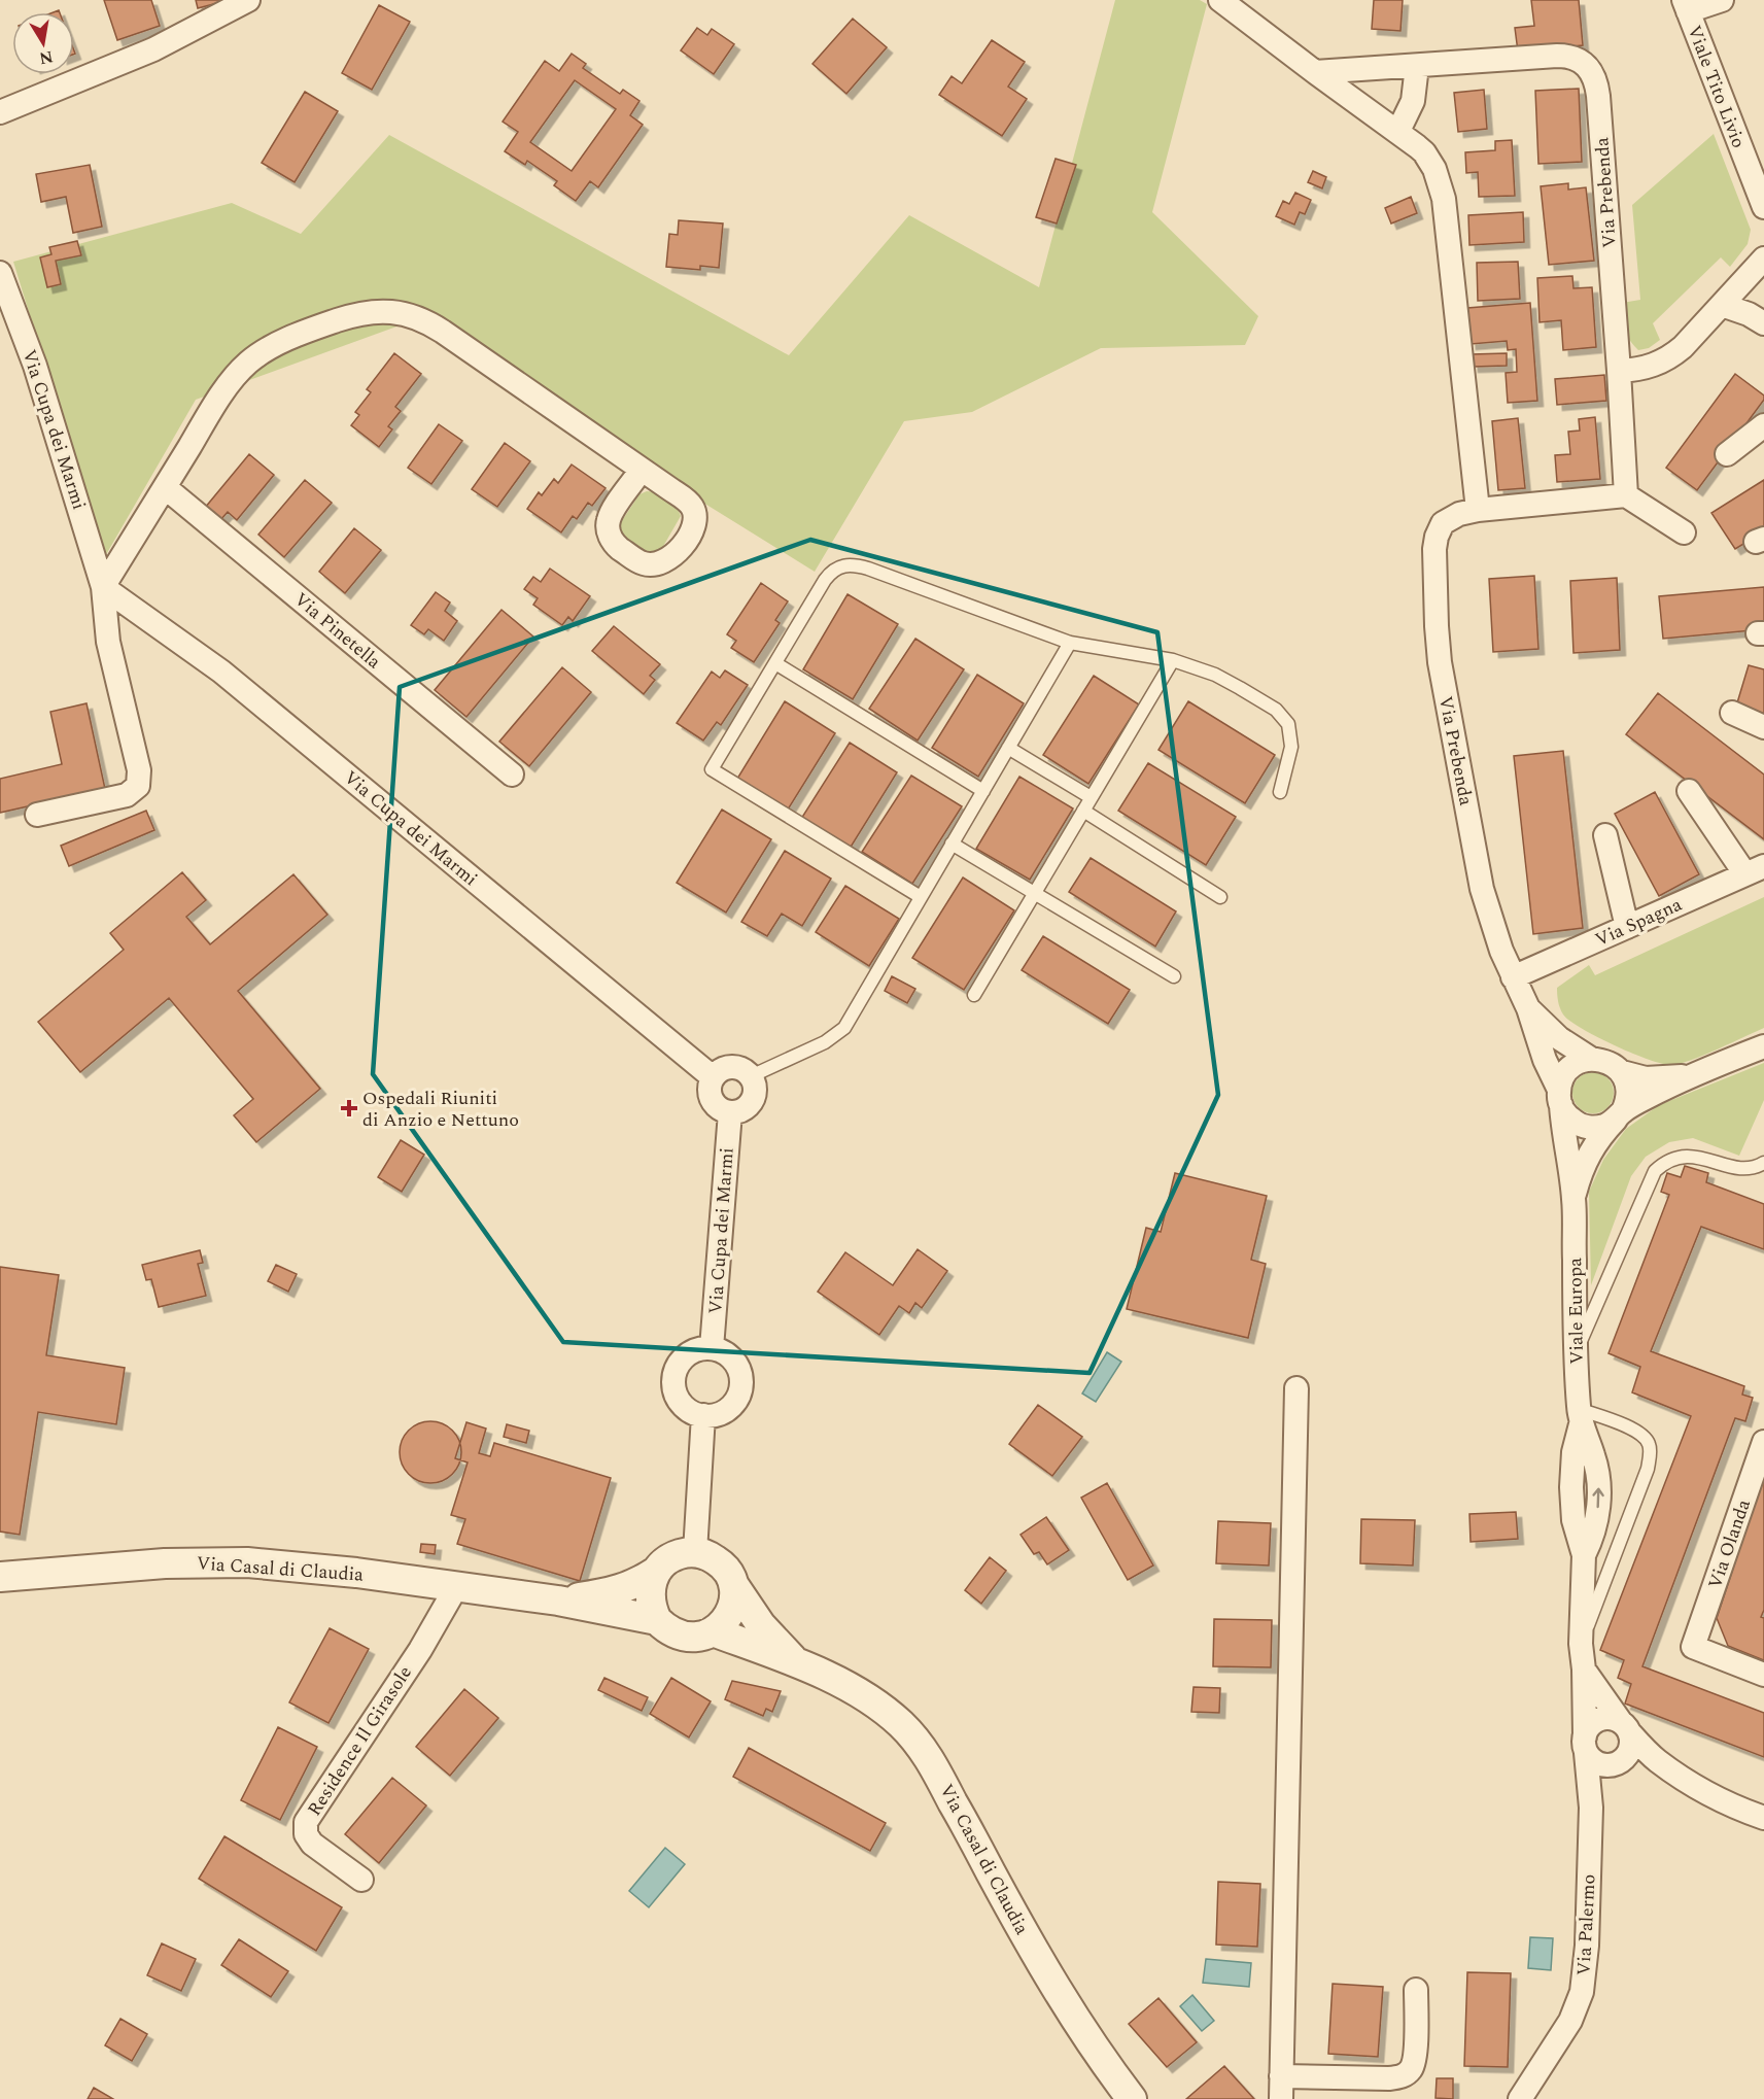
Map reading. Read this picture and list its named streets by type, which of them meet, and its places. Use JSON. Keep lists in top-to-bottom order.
{
  "streets": {
    "street": [
      "Viale Tito Livio",
      "Via Prebenda",
      "Via Cupa dei Marmi",
      "Via Pinetella",
      "Via Spagna",
      "Viale Europa",
      "Via Olanda",
      "Via Casal di Claudia",
      "Residence Il Girasole",
      "Via Palermo"
    ]
  },
  "crossings": [
    ["Via Prebenda", "Via Spagna"],
    ["Via Prebenda", "Viale Europa"],
    ["Viale Europa", "Via Palermo"],
    ["Via Casal di Claudia", "Residence Il Girasole"]
  ],
  "places": {
    "health": ["Ospedali Riuniti di Anzio e Nettuno"]
  },
  "north": "bottom"
}
